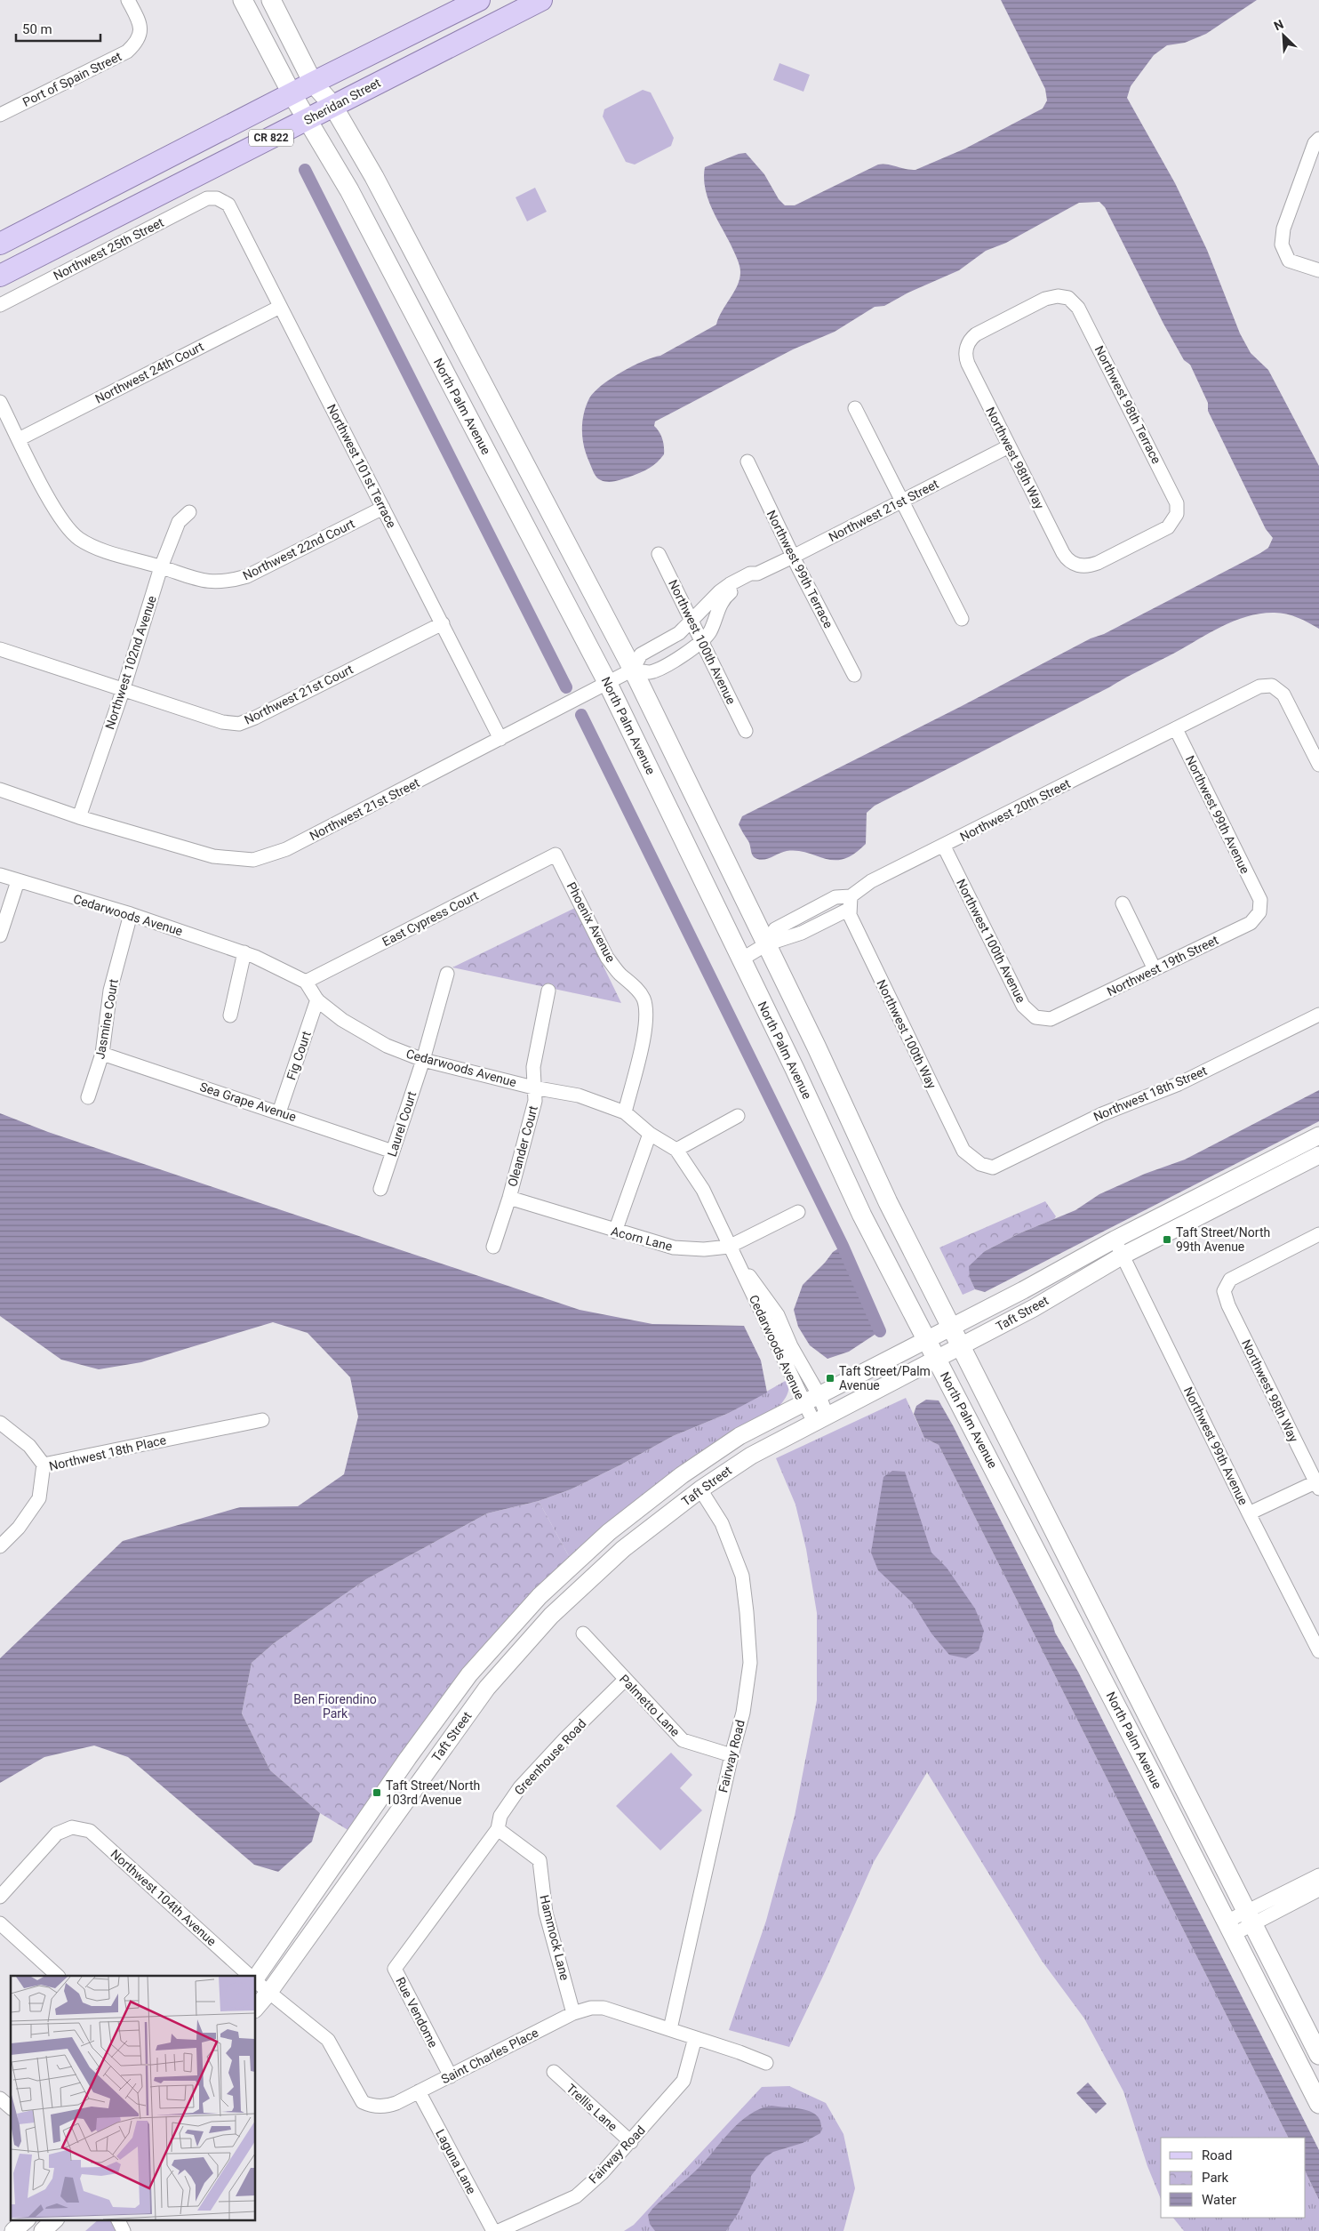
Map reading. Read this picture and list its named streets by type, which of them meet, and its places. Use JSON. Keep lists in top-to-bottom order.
{
  "streets": {
    "main road": ["Sheridan Street", "CR 822", "North Palm Avenue"],
    "street": [
      "Port of Spain Street",
      "Northwest 25th Street",
      "Northwest 24th Court",
      "Northwest 98th Terrace",
      "Northwest 98th Way",
      "Northwest 101st Terrace",
      "Northwest 21st Street",
      "Northwest 22nd Court",
      "Northwest 99th Terrace",
      "Northwest 100th Avenue",
      "Northwest 102nd Avenue",
      "Northwest 21st Court",
      "Northwest 20th Street",
      "Northwest 99th Avenue",
      "Cedarwoods Avenue",
      "East Cypress Court",
      "Phoenix Avenue",
      "Northwest 19th Street",
      "Jasmine Court",
      "Northwest 100th Way",
      "Fig Court",
      "Northwest 18th Street",
      "Sea Grape Avenue",
      "Laurel Court",
      "Oleander Court",
      "Acorn Lane",
      "Taft Street",
      "Northwest 18th Place",
      "Palmetto Lane",
      "Fairway Road",
      "Greenhouse Road",
      "Northwest 104th Avenue",
      "Hammock Lane",
      "Rue Vendome",
      "Saint Charles Place",
      "Trellis Lane",
      "Laguna Lane"
    ]
  },
  "crossings": [
    ["Sheridan Street", "North Palm Avenue"],
    ["CR 822", "North Palm Avenue"],
    ["Northwest 25th Street", "Northwest 101st Terrace"],
    ["Northwest 24th Court", "Northwest 101st Terrace"],
    ["Northwest 24th Court", "Northwest 22nd Court"],
    ["Northwest 98th Terrace", "Northwest 98th Way"],
    ["North Palm Avenue", "Northwest 21st Street"],
    ["North Palm Avenue", "Northwest 20th Street"],
    ["North Palm Avenue", "Taft Street"],
    ["Northwest 98th Way", "Northwest 21st Street"],
    ["Northwest 101st Terrace", "Northwest 21st Street"],
    ["Northwest 101st Terrace", "Northwest 22nd Court"],
    ["Northwest 101st Terrace", "Northwest 21st Court"],
    ["Northwest 21st Street", "Northwest 99th Terrace"],
    ["Northwest 21st Street", "Northwest 100th Avenue"],
    ["Northwest 21st Street", "Northwest 102nd Avenue"],
    ["Northwest 22nd Court", "Northwest 102nd Avenue"],
    ["Northwest 100th Avenue", "Northwest 20th Street"],
    ["Northwest 100th Avenue", "Northwest 19th Street"],
    ["Northwest 102nd Avenue", "Northwest 21st Court"],
    ["Northwest 20th Street", "Northwest 99th Avenue"],
    ["Northwest 20th Street", "Northwest 100th Way"],
    ["Northwest 99th Avenue", "Northwest 19th Street"],
    ["Northwest 99th Avenue", "Taft Street"],
    ["Cedarwoods Avenue", "East Cypress Court"],
    ["Cedarwoods Avenue", "Phoenix Avenue"],
    ["Cedarwoods Avenue", "Jasmine Court"],
    ["Cedarwoods Avenue", "Fig Court"],
    ["Cedarwoods Avenue", "Laurel Court"],
    ["Cedarwoods Avenue", "Oleander Court"],
    ["Cedarwoods Avenue", "Acorn Lane"],
    ["Cedarwoods Avenue", "Taft Street"],
    ["East Cypress Court", "Phoenix Avenue"],
    ["Jasmine Court", "Sea Grape Avenue"],
    ["Northwest 100th Way", "Northwest 18th Street"],
    ["Fig Court", "Sea Grape Avenue"],
    ["Sea Grape Avenue", "Laurel Court"],
    ["Oleander Court", "Acorn Lane"],
    ["Taft Street", "Fairway Road"],
    ["Taft Street", "Saint Charles Place"],
    ["Palmetto Lane", "Fairway Road"],
    ["Palmetto Lane", "Greenhouse Road"],
    ["Fairway Road", "Saint Charles Place"],
    ["Fairway Road", "Trellis Lane"],
    ["Greenhouse Road", "Hammock Lane"],
    ["Greenhouse Road", "Rue Vendome"],
    ["Hammock Lane", "Saint Charles Place"],
    ["Rue Vendome", "Saint Charles Place"],
    ["Saint Charles Place", "Laguna Lane"]
  ],
  "parks": ["Ben Fiorendino Park"],
  "places": {
    "transit": ["Taft Street/North 99th Avenue", "Taft Street/Palm Avenue", "Taft Street/North 103rd Avenue"]
  },
  "legend": ["Road", "Park", "Water"],
  "scale_bar": "50 m",
  "north": "top left"
}
